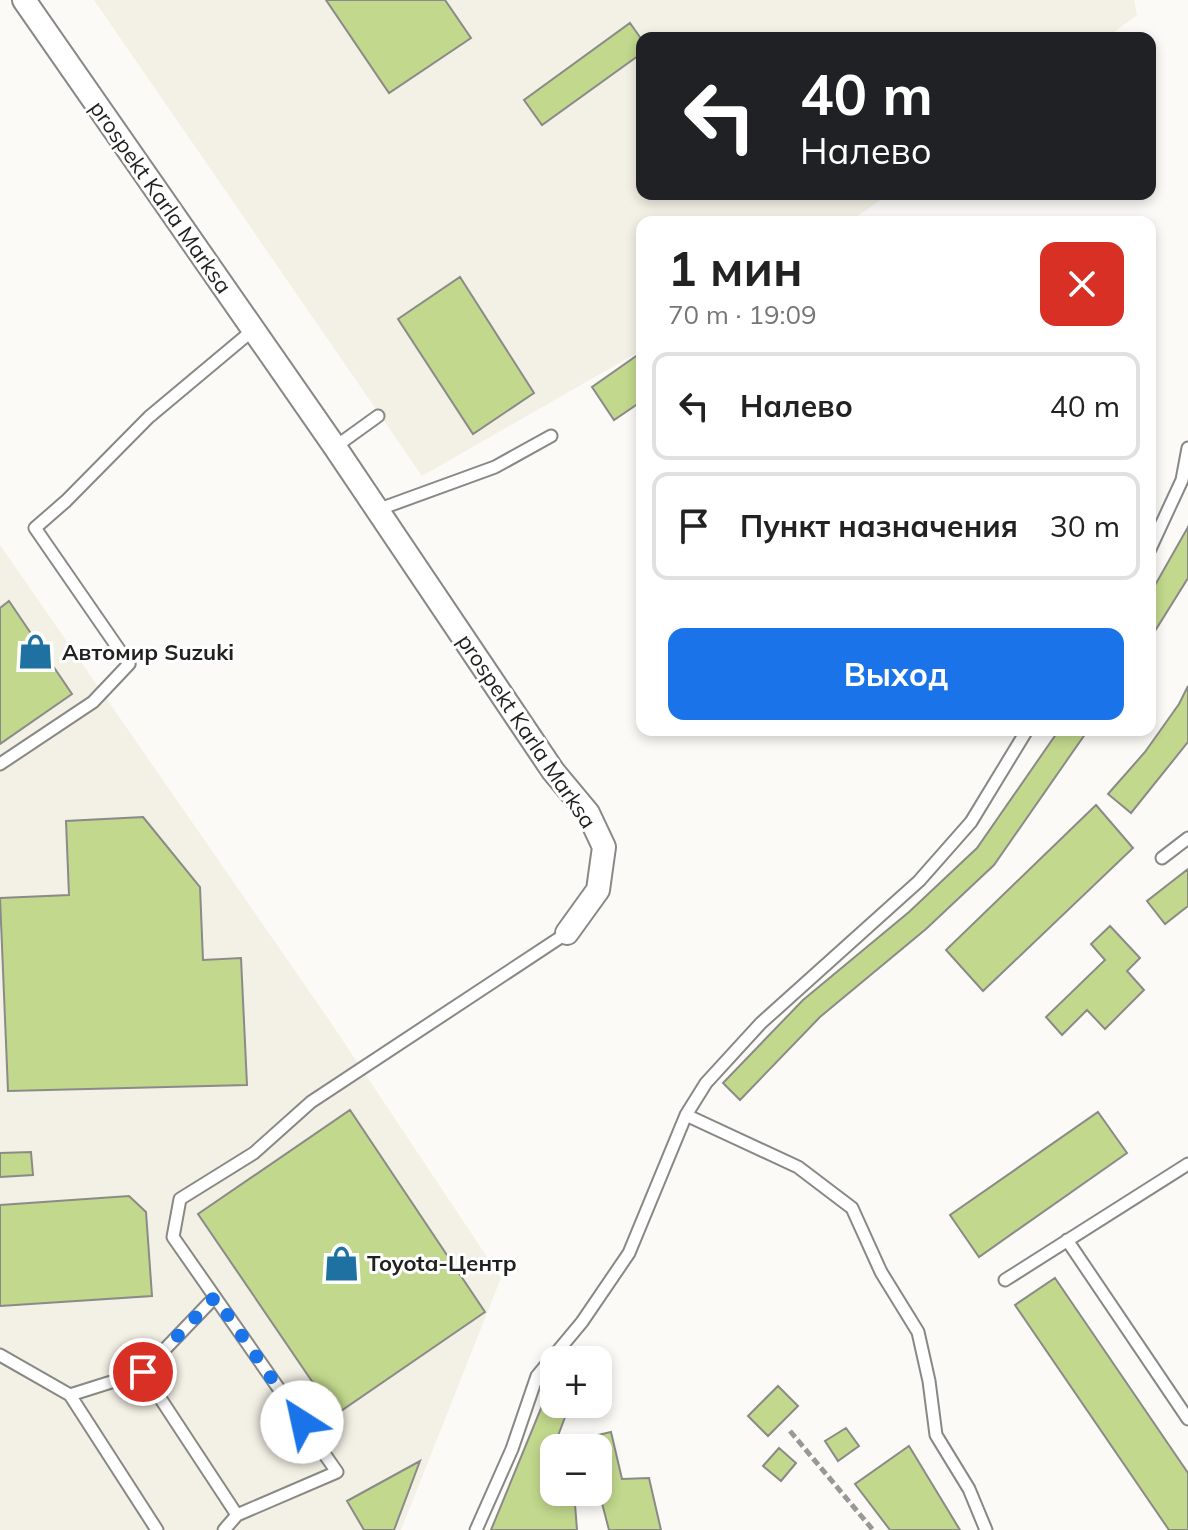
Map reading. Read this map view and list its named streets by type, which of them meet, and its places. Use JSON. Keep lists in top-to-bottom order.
{
  "streets": {
    "street": ["prospekt Karla Marksa"]
  },
  "places": {
    "shop": ["Автомир Suzuki", "Toyota-Центр"]
  },
  "page": {
    "turn": ["40 m", "Налево"],
    "heading": ["1 мин", "70 m · 19:09"],
    "list": [
      {
        "name": "Налево",
        "value": "40 m"
      },
      {
        "name": "Пункт назначения",
        "value": "30 m"
      }
    ],
    "buttons": "Выход",
    "map_buttons": ["+", "−"]
  }
}
